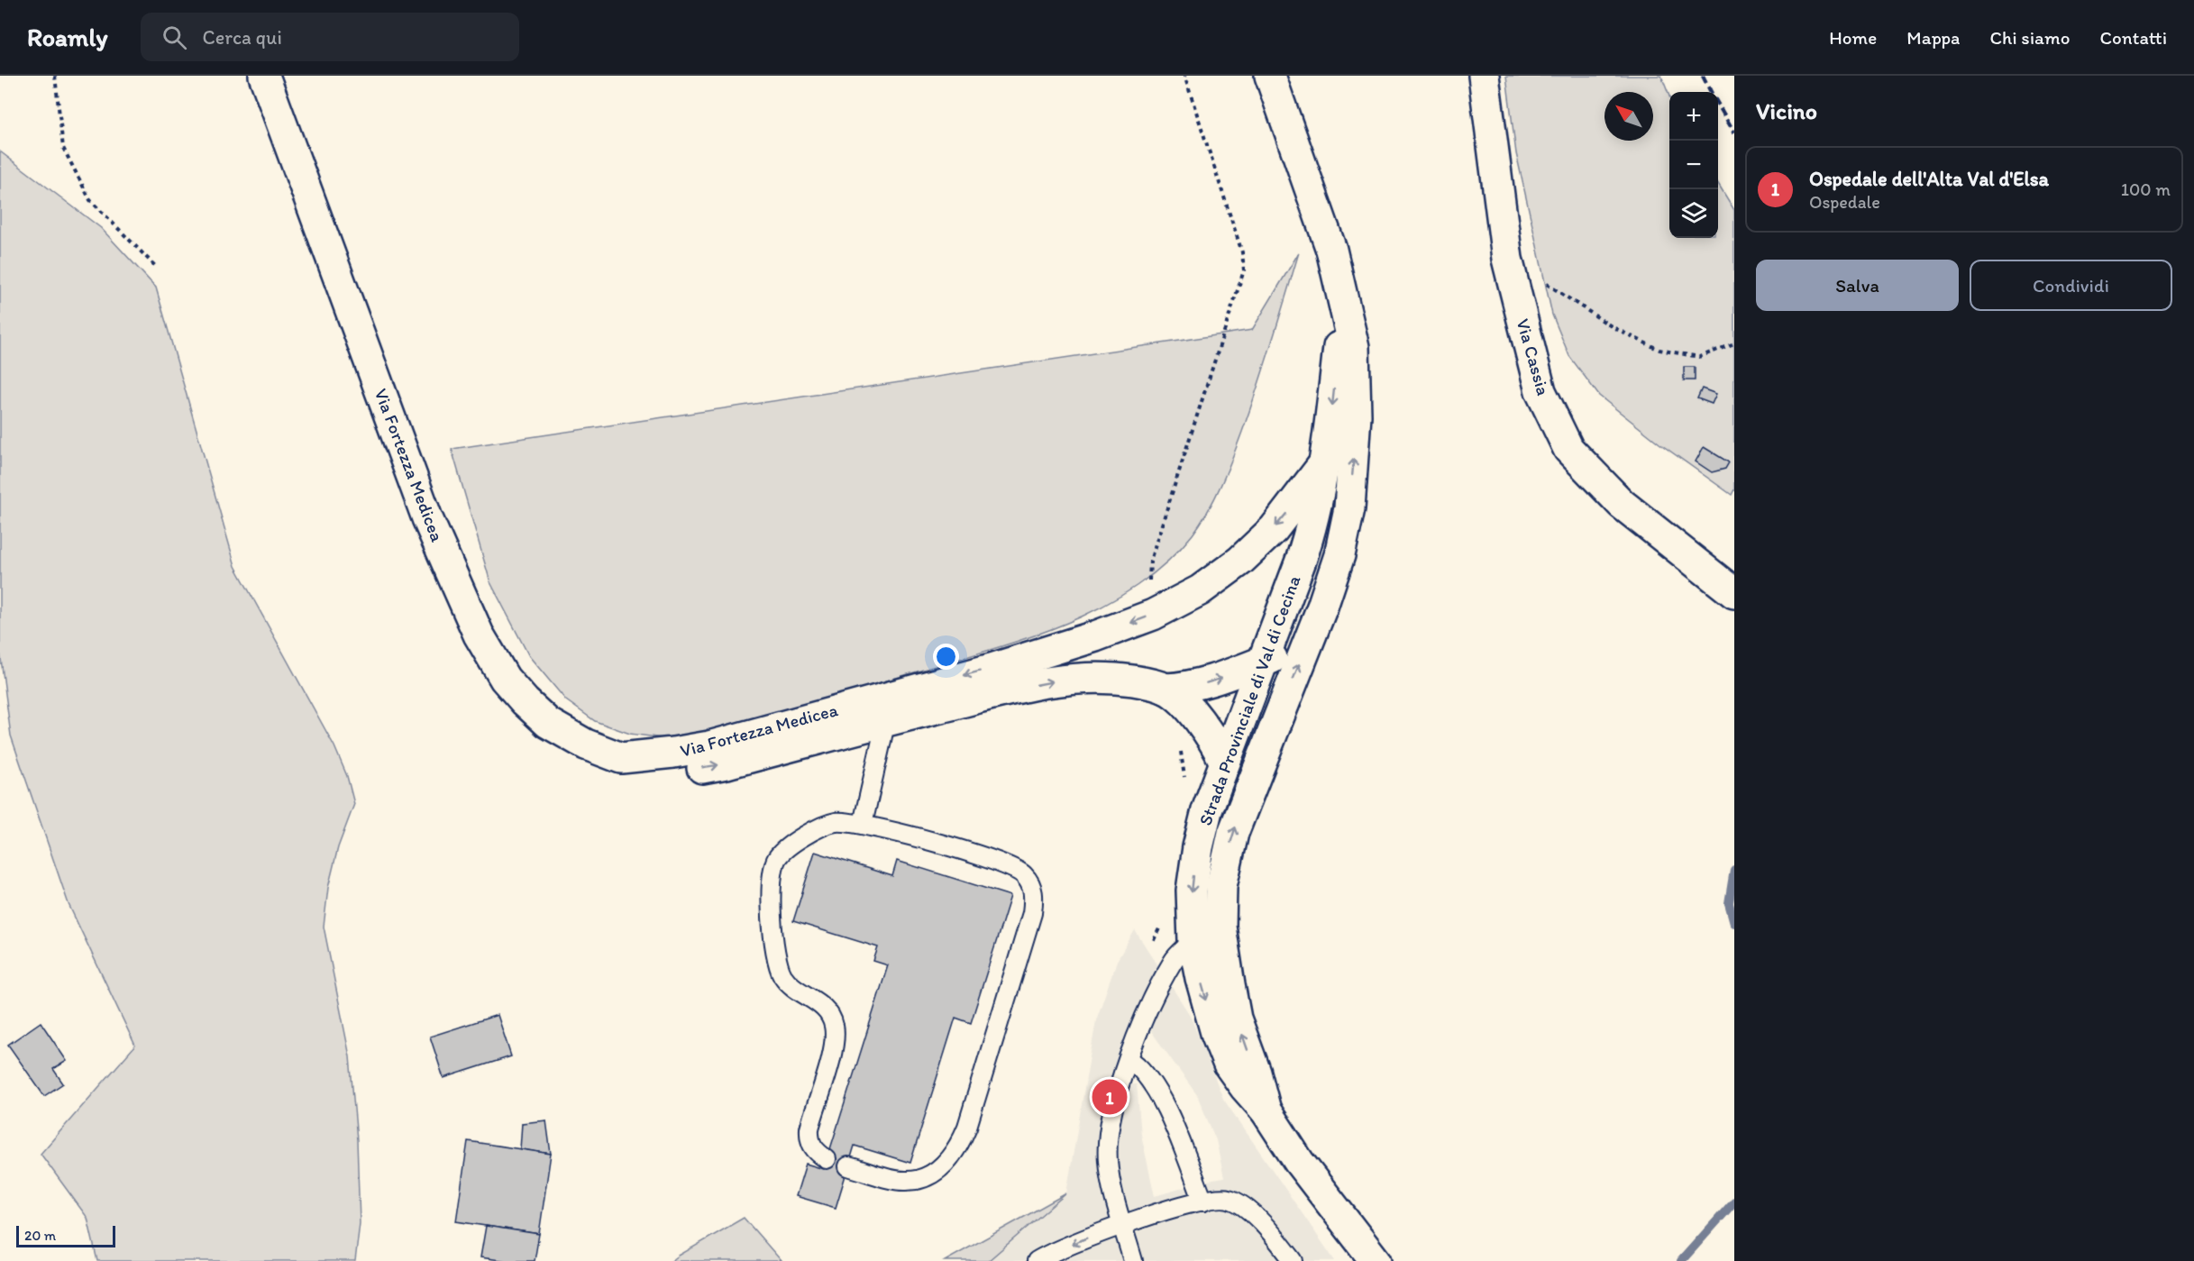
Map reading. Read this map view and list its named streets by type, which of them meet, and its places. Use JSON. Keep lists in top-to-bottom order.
{
  "streets": {
    "main road": ["Via Cassia", "Via Fortezza Medicea", "Strada Provinciale di Val di Cecina"]
  },
  "scale_bar": "20 m",
  "north": "top left",
  "page": {
    "header": "Roamly",
    "search": "Cerca qui",
    "nav": [
      "Home",
      "Mappa",
      "Chi siamo",
      "Contatti"
    ],
    "heading": "Vicino",
    "map_buttons": ["+", "−"],
    "list": [
      {
        "mark": "1",
        "name": "Ospedale dell'Alta Val d'Elsa",
        "note": "Ospedale",
        "value": "100 m"
      }
    ],
    "buttons": ["Salva", "Condividi"],
    "pins": "1",
    "scale": "20 m"
  }
}
